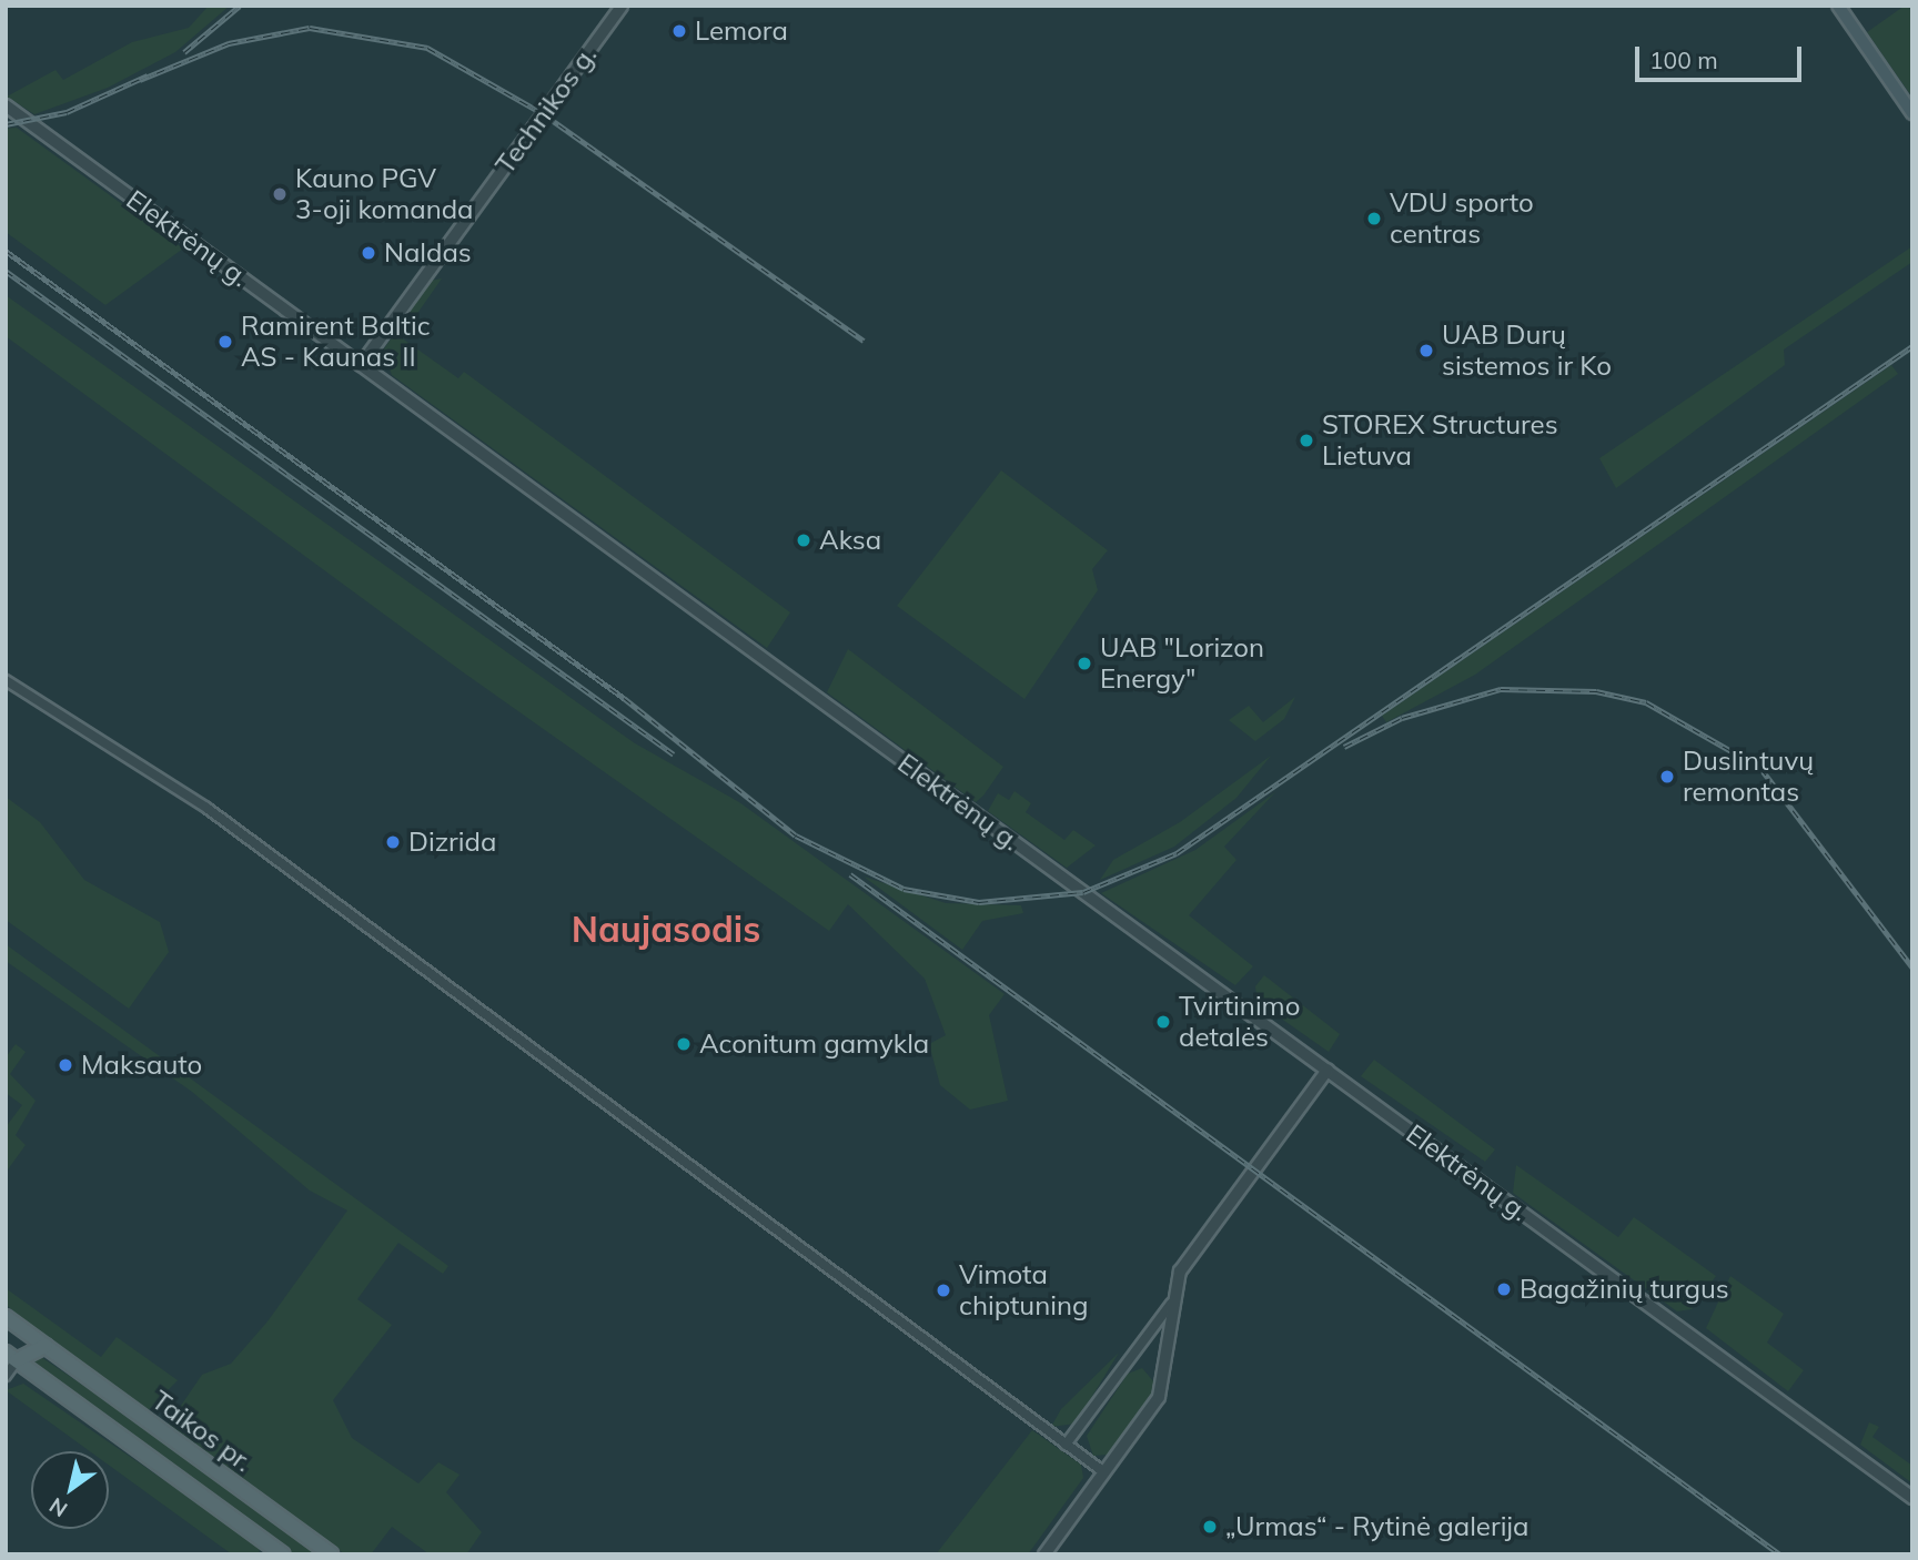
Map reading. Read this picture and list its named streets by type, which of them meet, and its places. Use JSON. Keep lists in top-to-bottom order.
{
  "streets": {
    "main road": ["Taikos pr."],
    "street": ["Technikos g.", "Elektrėnų g."]
  },
  "crossings": [
    ["Technikos g.", "Elektrėnų g."]
  ],
  "districts": ["Naujasodis"],
  "places": [
    "Lemora",
    "Kauno PGV 3-oji komanda",
    "VDU sporto centras",
    "Naldas",
    "Ramirent Baltic AS - Kaunas II",
    "UAB Durų sistemos ir Ko",
    "STOREX Structures Lietuva",
    "Aksa",
    "UAB \"Lorizon Energy\"",
    "Duslintuvų remontas",
    "Dizrida",
    "Tvirtinimo detalės",
    "Aconitum gamykla",
    "Maksauto",
    "Bagažinių turgus",
    "Vimota chiptuning",
    "„Urmas“ - Rytinė galerija"
  ],
  "scale_bar": "100 m",
  "north": "bottom left"
}
